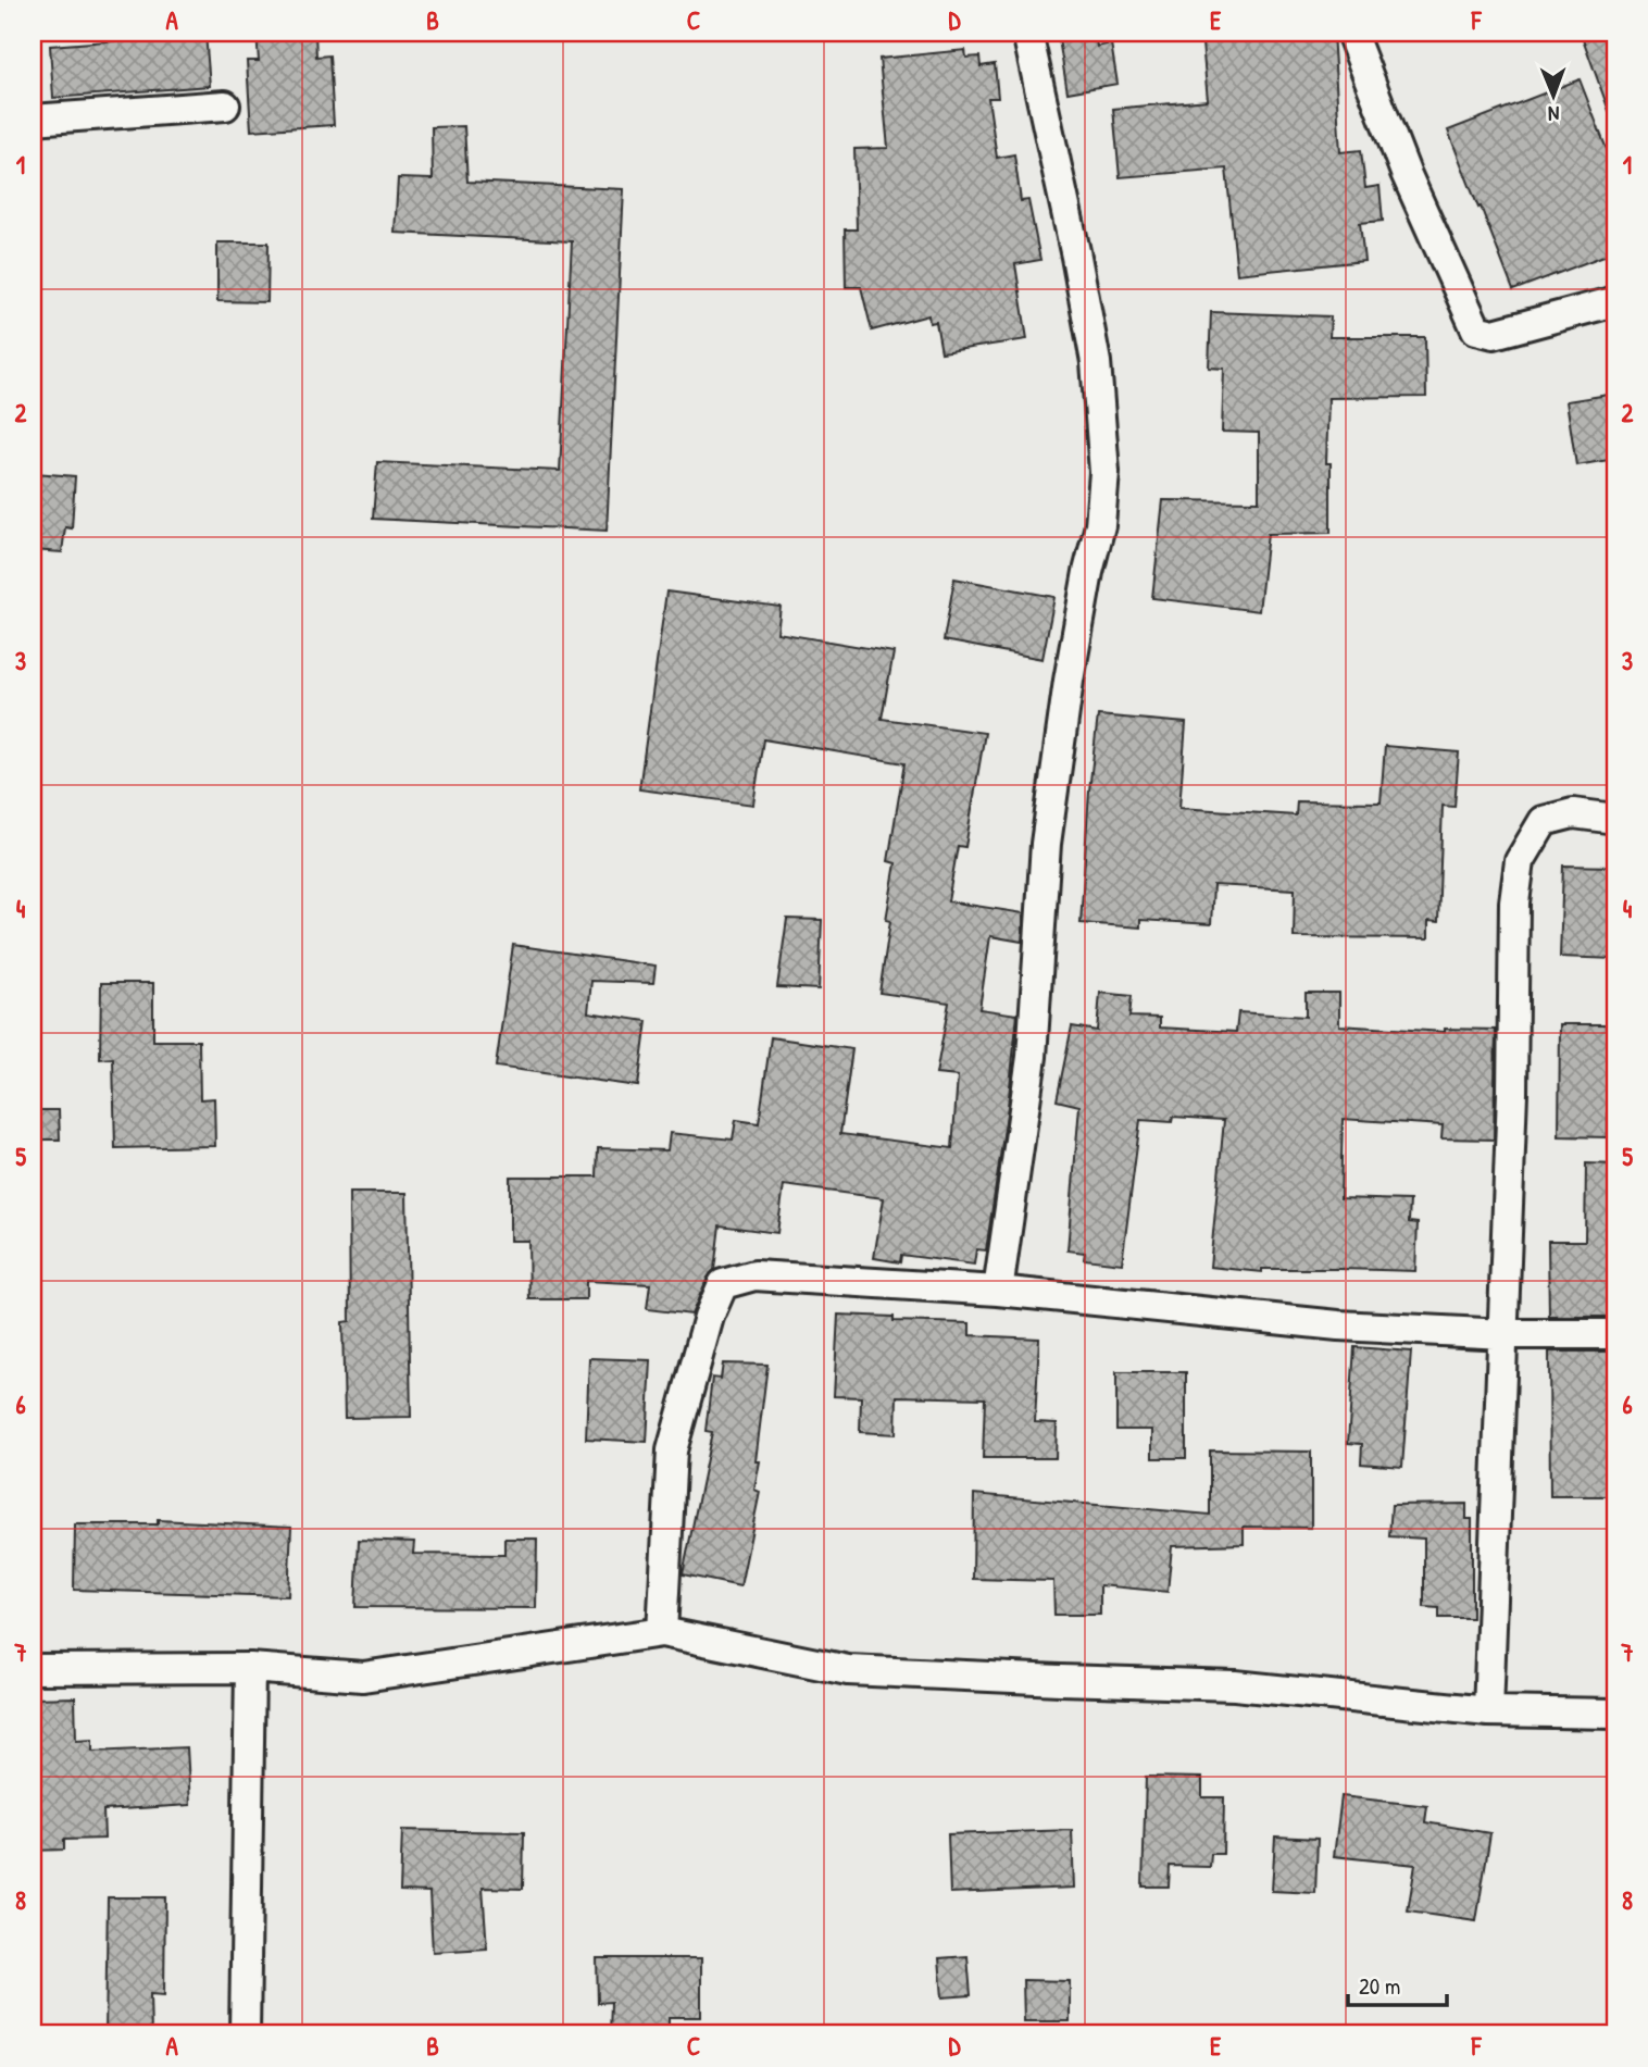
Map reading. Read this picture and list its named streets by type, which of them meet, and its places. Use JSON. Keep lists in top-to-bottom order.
{
  "scale_bar": "20 m",
  "north": "bottom",
  "grid": {
    "columns": [
      "A",
      "B",
      "C",
      "D",
      "E",
      "F"
    ],
    "rows": [
      "1",
      "2",
      "3",
      "4",
      "5",
      "6",
      "7",
      "8"
    ]
  }
}
